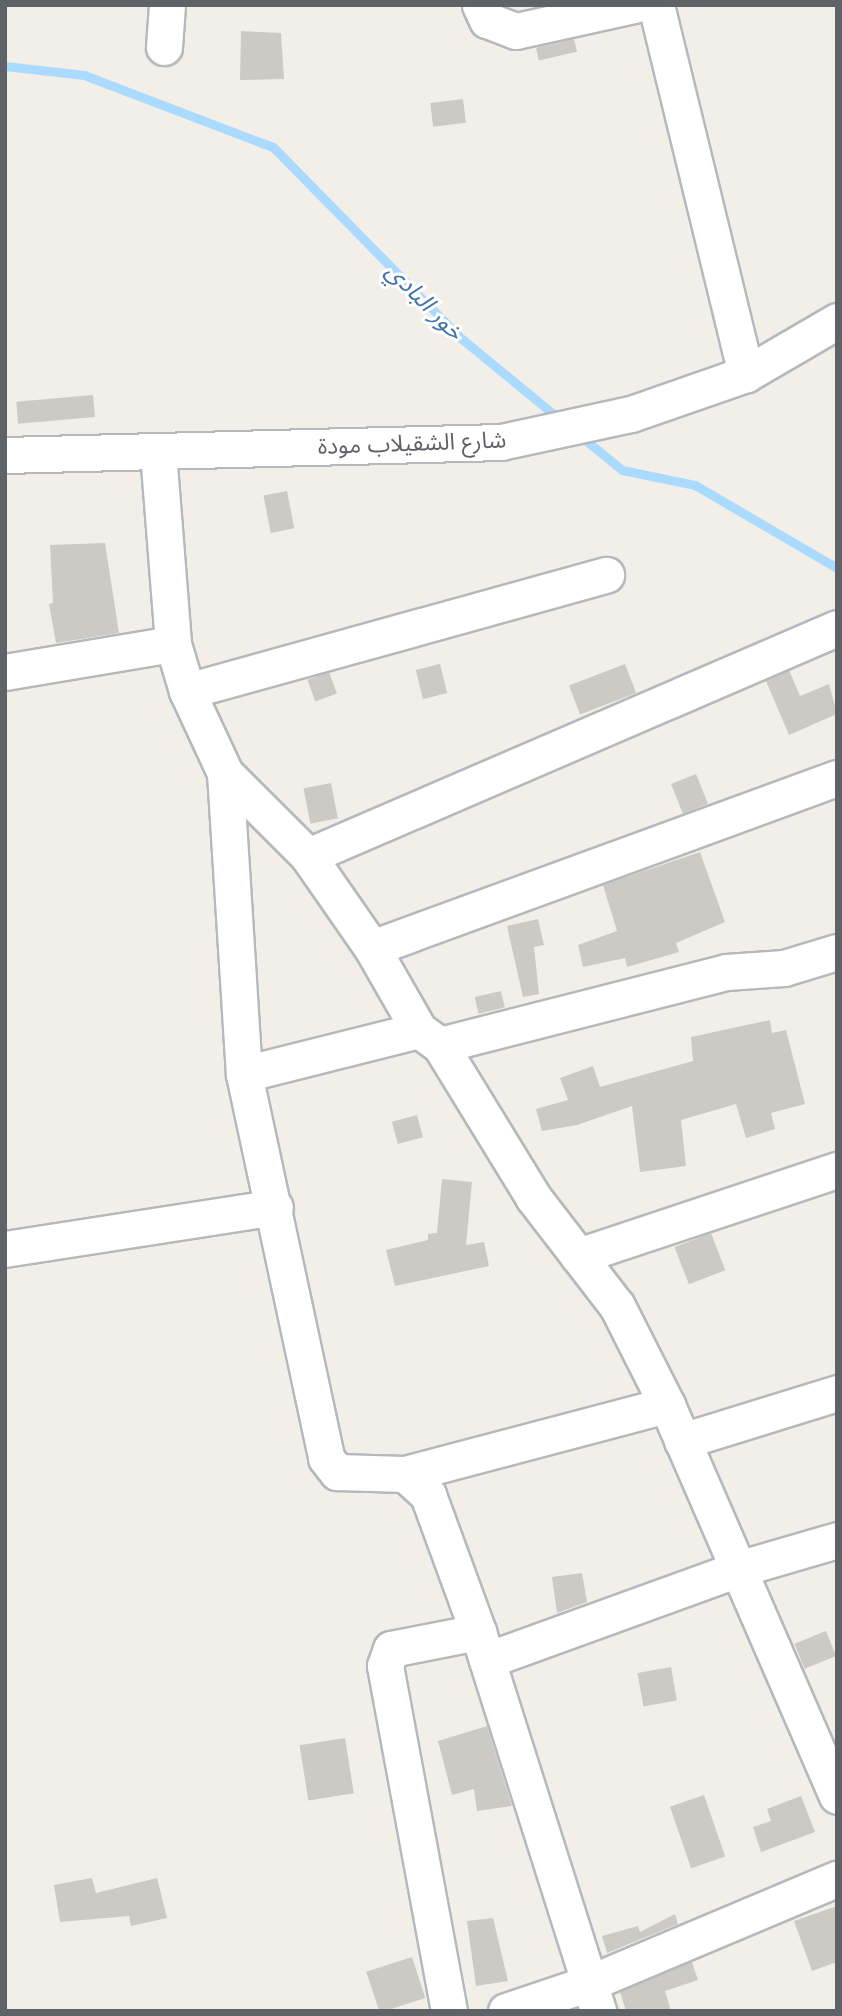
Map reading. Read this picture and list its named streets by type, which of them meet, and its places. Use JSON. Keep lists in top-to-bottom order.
{
  "streets": {
    "street": ["شارع الشقيلاب مودة"]
  },
  "water": ["خور البادي"]
}
